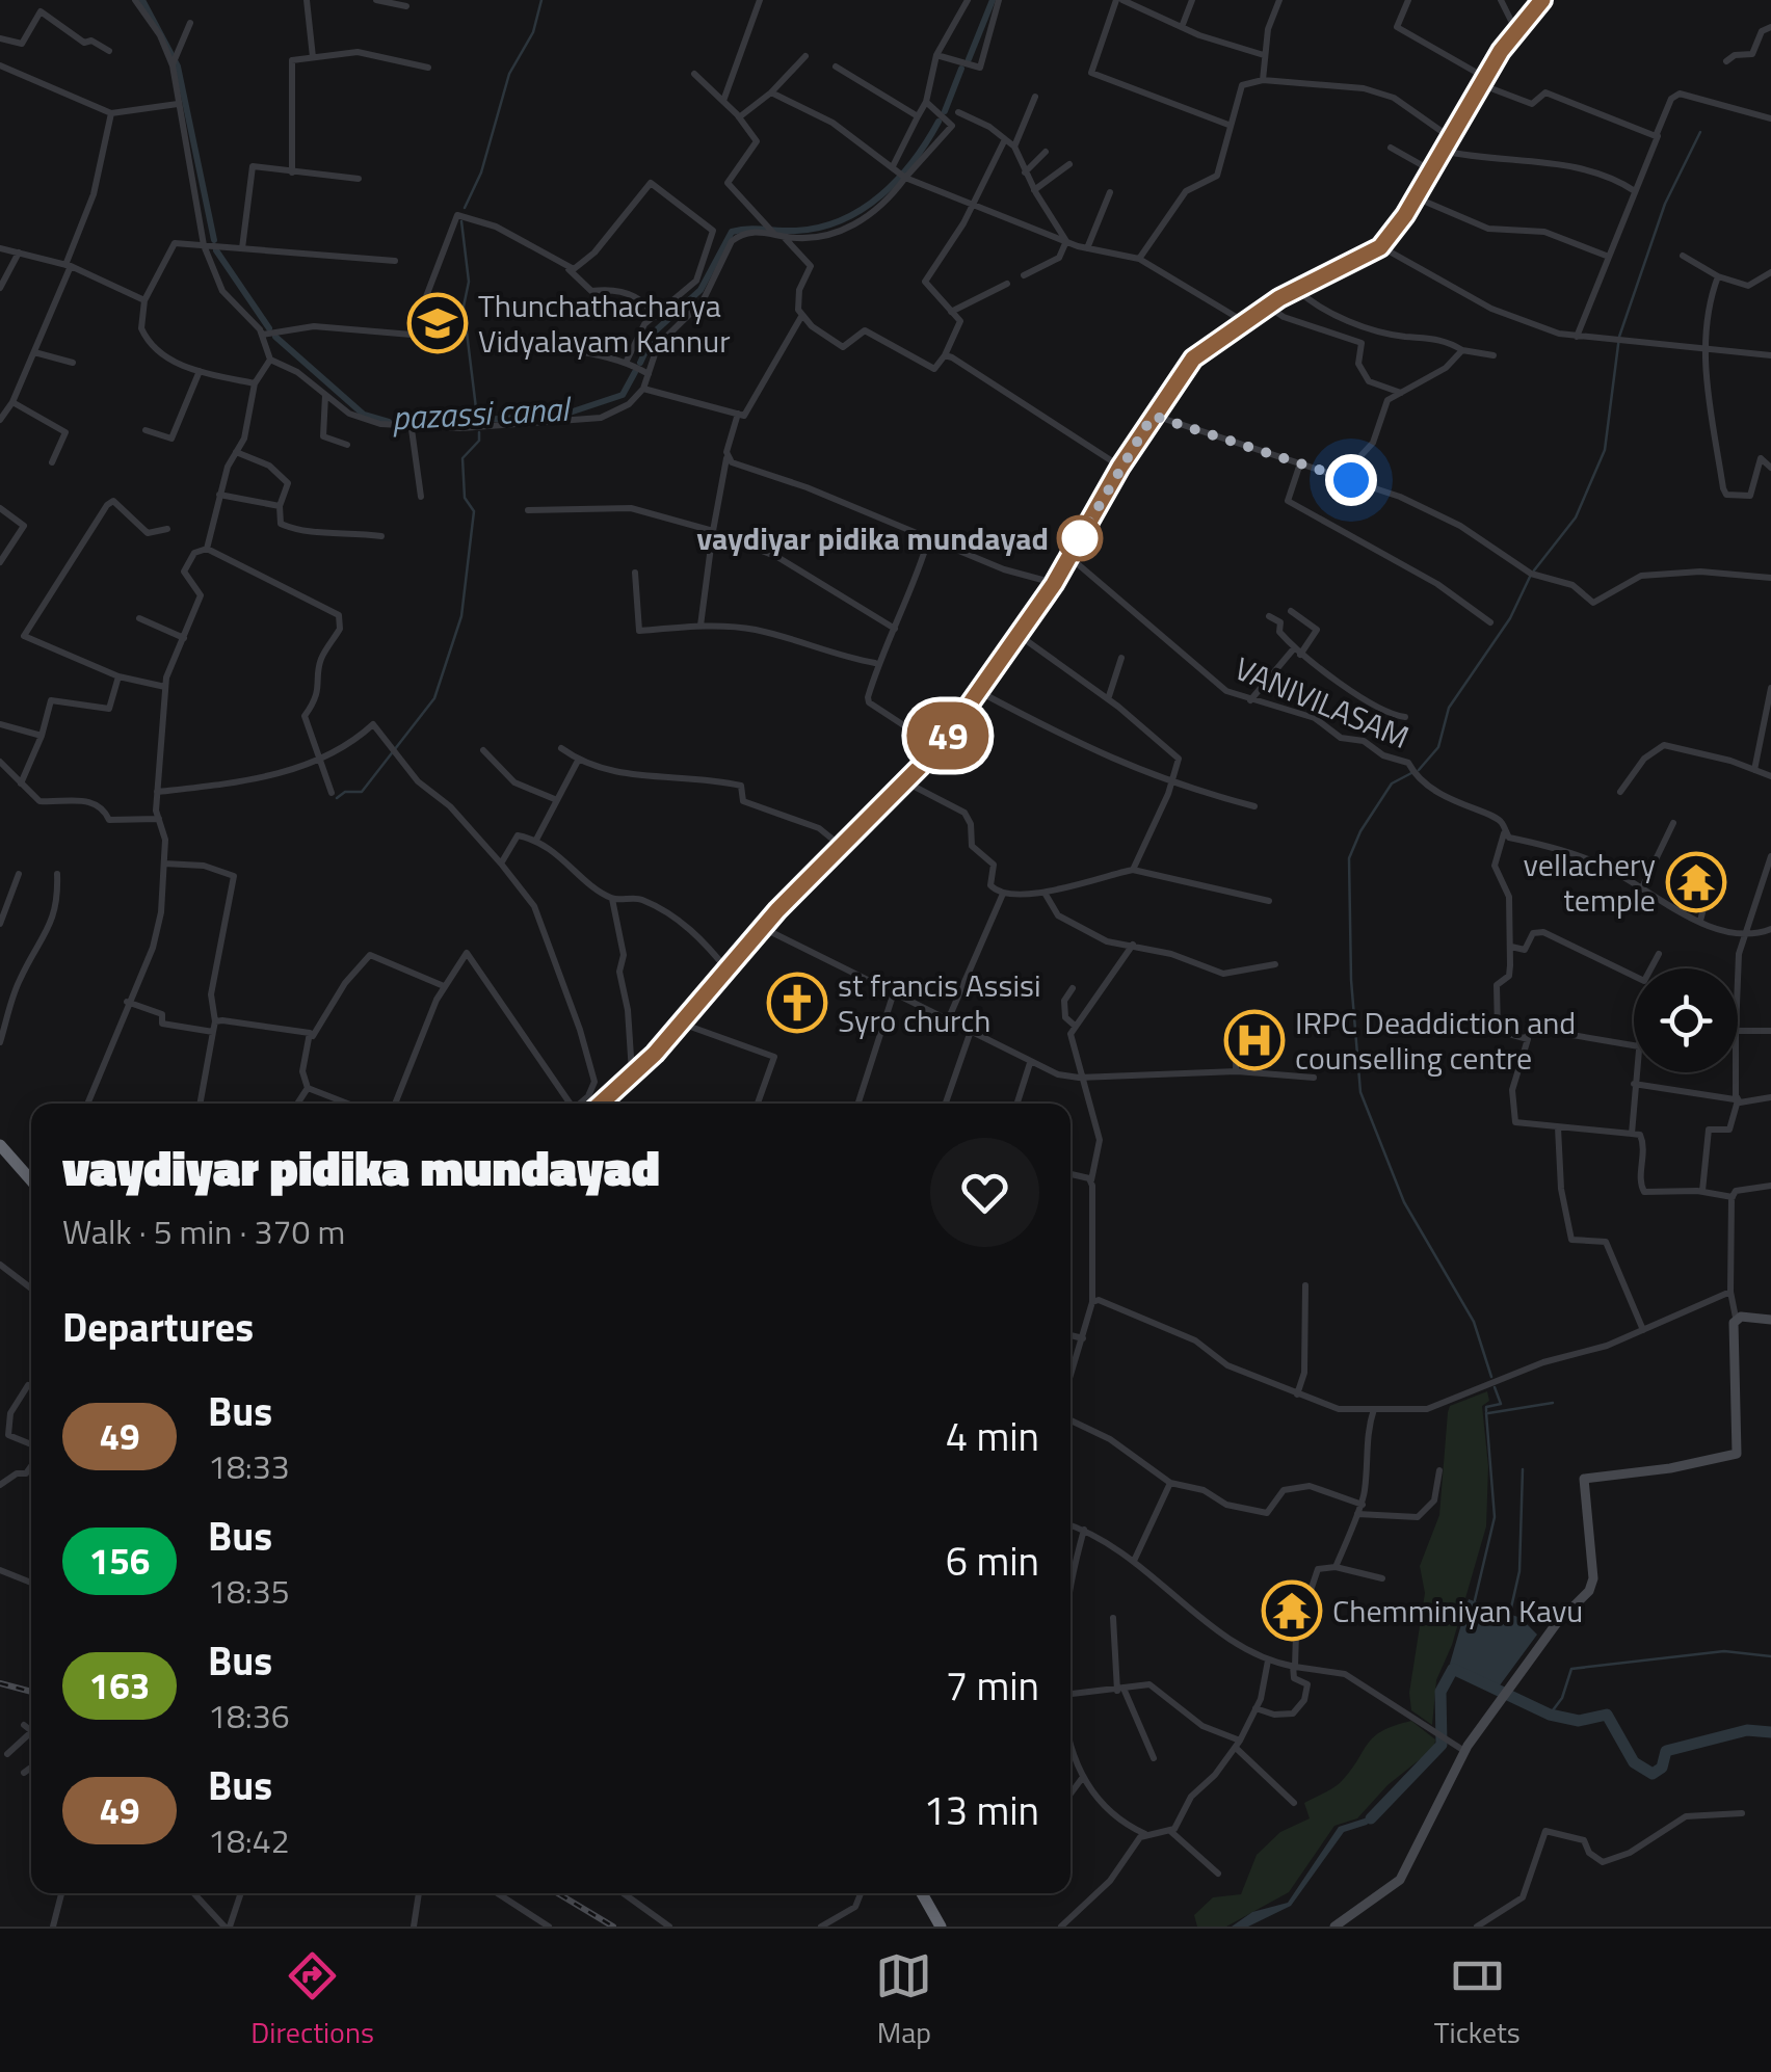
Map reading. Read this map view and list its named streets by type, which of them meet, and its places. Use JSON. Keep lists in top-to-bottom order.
{
  "streets": {
    "street": ["VANIVILASAM"]
  },
  "water": ["pazassi canal"],
  "places": {
    "school or university": ["Thunchathacharya Vidyalayam Kannur"],
    "other": ["vaydiyar pidika mundayad"],
    "temple": ["vellachery temple", "Chemminiyan Kavu"],
    "church": ["st francis Assisi Syro church"],
    "hospital": ["IRPC Deaddiction and counselling centre"]
  },
  "lines": ["bus line 49"],
  "page": {
    "on_map": "49",
    "heading": [
      ["vaydiyar pidika mundayad", "Walk · 5 min · 370 m"],
      "Departures"
    ],
    "list": [
      {
        "mark": "49",
        "name": "Bus",
        "note": "18:33",
        "value": "4 min"
      },
      {
        "mark": "156",
        "name": "Bus",
        "note": "18:35",
        "value": "6 min"
      },
      {
        "mark": "163",
        "name": "Bus",
        "note": "18:36",
        "value": "7 min"
      },
      {
        "mark": "49",
        "name": "Bus",
        "note": "18:42",
        "value": "13 min"
      }
    ],
    "tabs": ["Directions", "Map", "Tickets"]
  }
}
